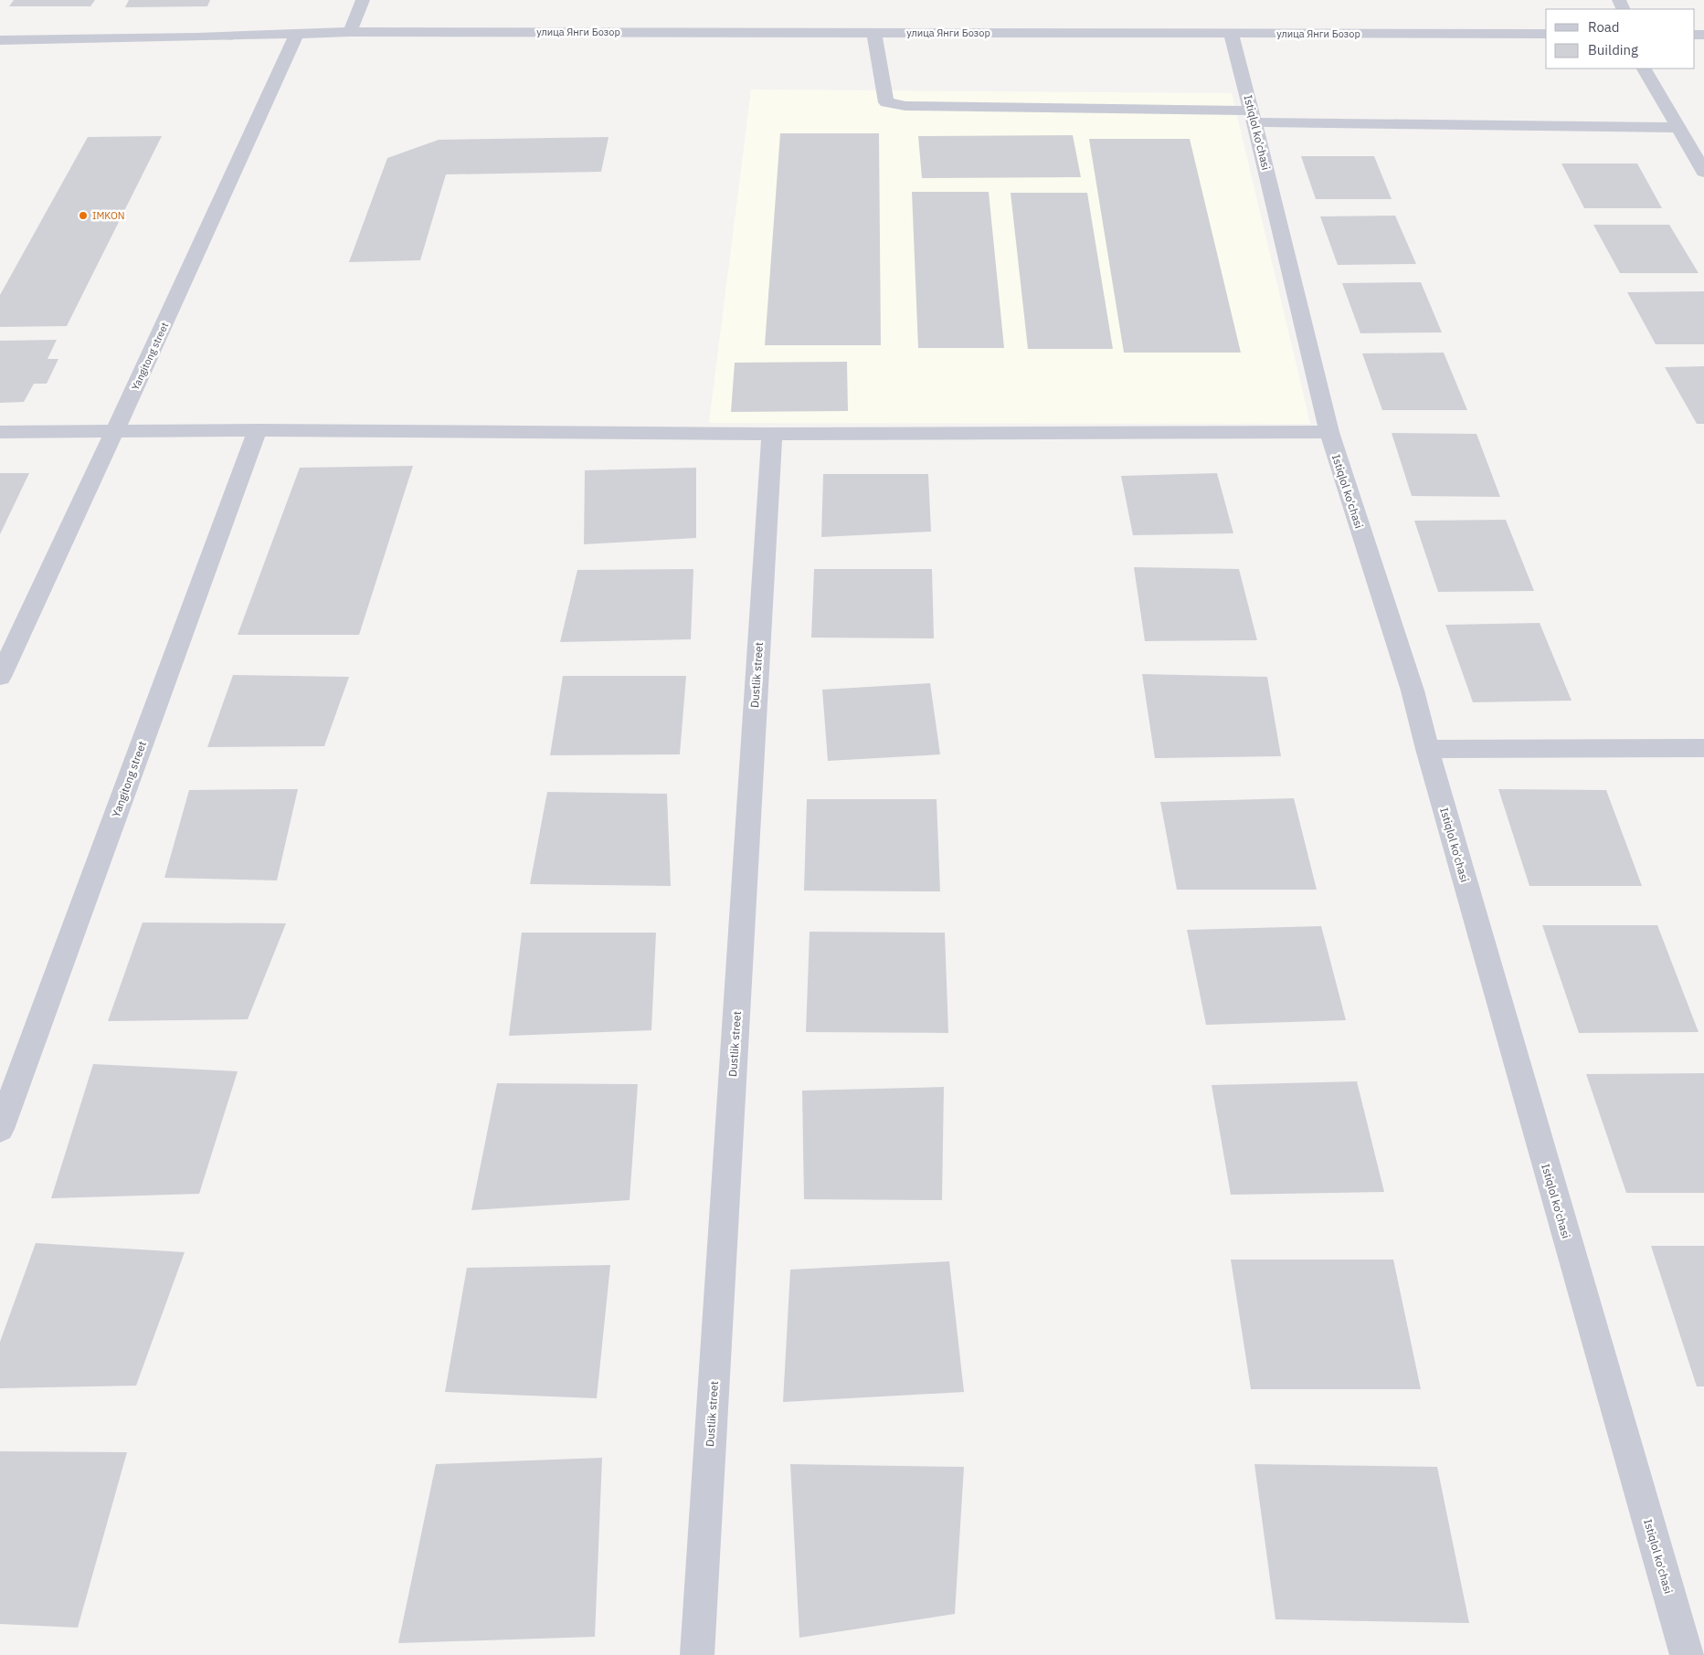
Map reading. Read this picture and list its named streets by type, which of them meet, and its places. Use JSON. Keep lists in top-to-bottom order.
{
  "streets": {
    "street": [
      "улица Янги Бозор",
      "Istiqlol ko'chasi",
      "Yangitong street",
      "Dustlik street"
    ]
  },
  "crossings": [
    ["улица Янги Бозор", "Istiqlol ko'chasi"],
    ["улица Янги Бозор", "Yangitong street"]
  ],
  "places": ["IMKON"],
  "legend": ["Road", "Building"]
}
